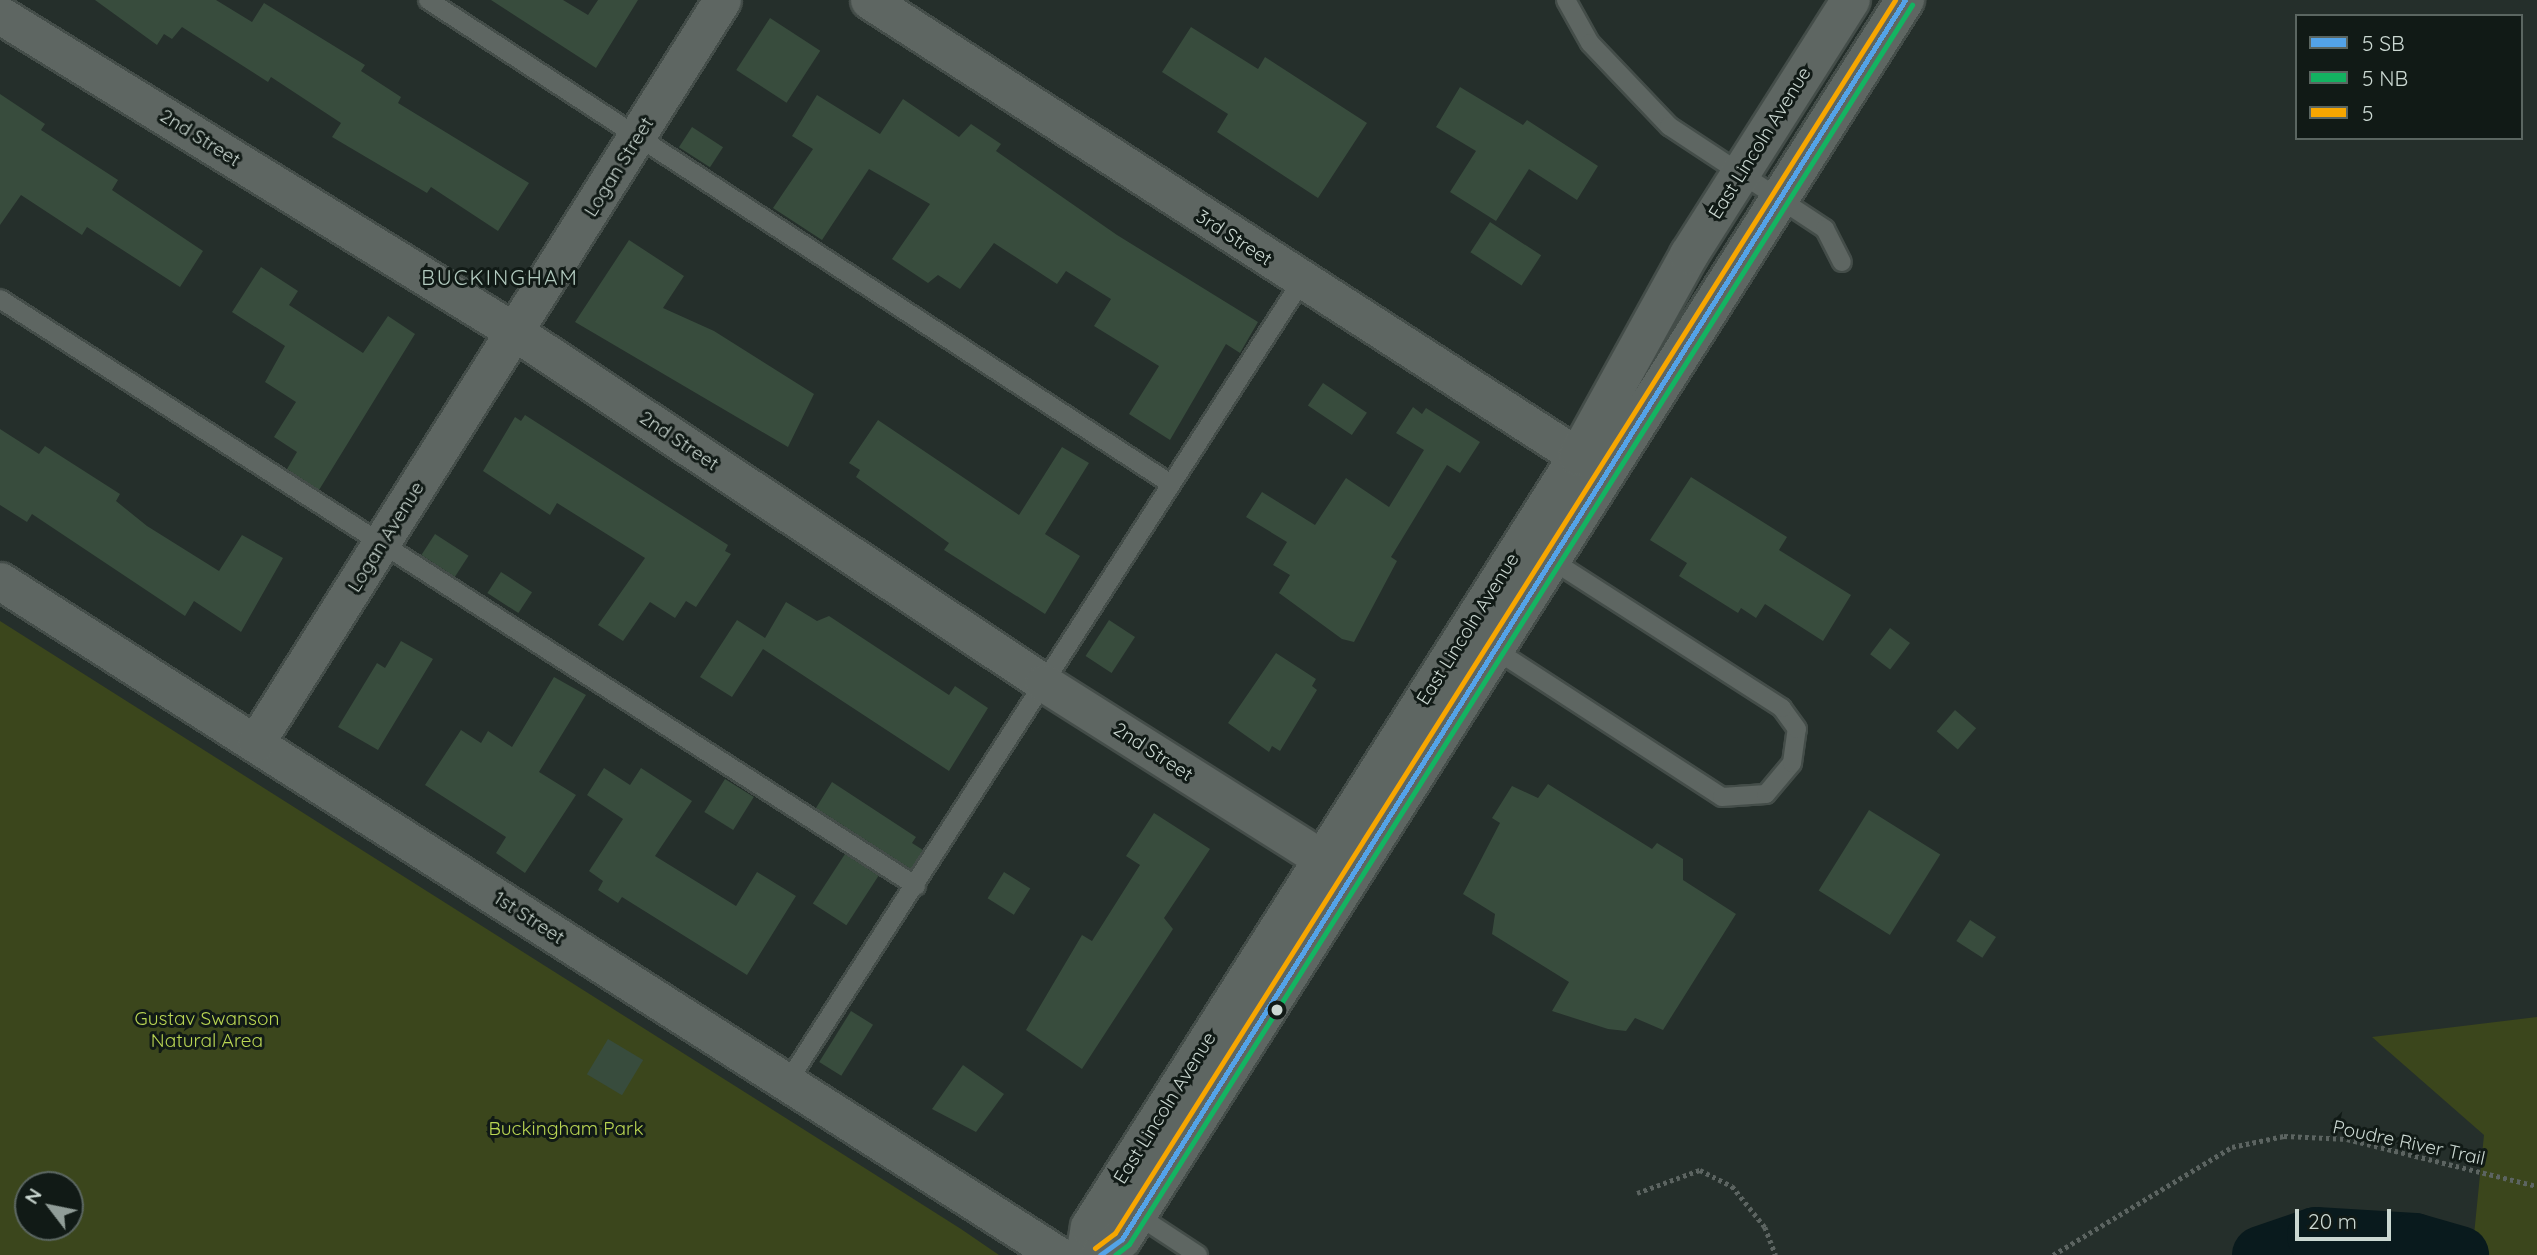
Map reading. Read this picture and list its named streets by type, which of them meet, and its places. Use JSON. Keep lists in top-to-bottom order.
{
  "streets": {
    "street": [
      "2nd Street",
      "East Lincoln Avenue",
      "Logan Street",
      "3rd Street",
      "Logan Avenue",
      "1st Street"
    ],
    "path": ["Poudre River Trail"]
  },
  "crossings": [
    ["2nd Street", "East Lincoln Avenue"],
    ["2nd Street", "Logan Street"],
    ["2nd Street", "Logan Avenue"],
    ["East Lincoln Avenue", "3rd Street"],
    ["Logan Street", "Logan Avenue"],
    ["Logan Avenue", "1st Street"]
  ],
  "districts": ["BUCKINGHAM"],
  "parks": ["Gustav Swanson Natural Area", "Buckingham Park"],
  "lines": ["transit line 5"],
  "legend": ["5 SB", "5 NB", "5"],
  "scale_bar": "20 m",
  "north": "top left"
}
